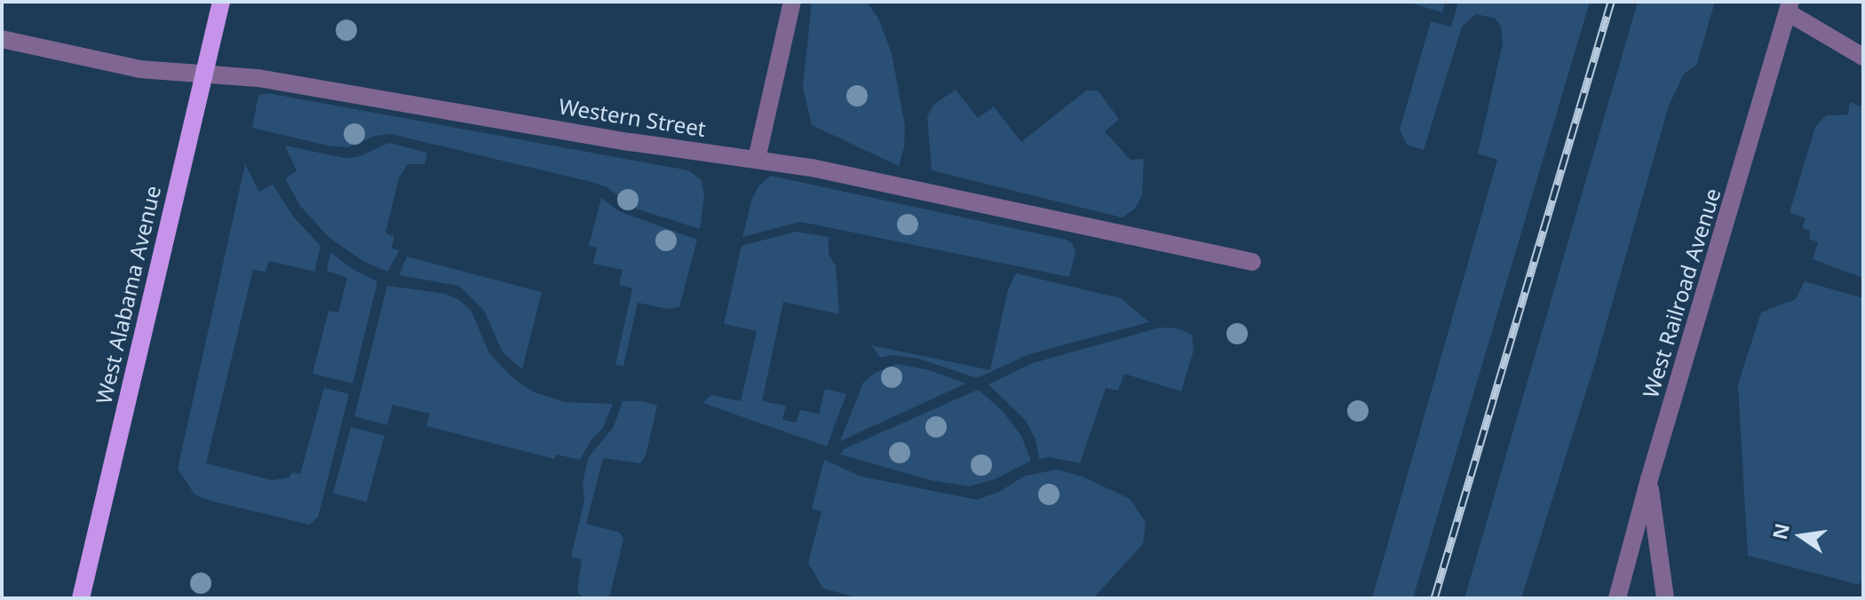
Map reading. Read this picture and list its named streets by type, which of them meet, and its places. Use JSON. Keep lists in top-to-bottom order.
{
  "streets": {
    "main road": ["West Alabama Avenue"],
    "street": ["Western Street", "West Railroad Avenue"]
  },
  "crossings": [
    ["Western Street", "West Alabama Avenue"]
  ],
  "north": "left"
}
